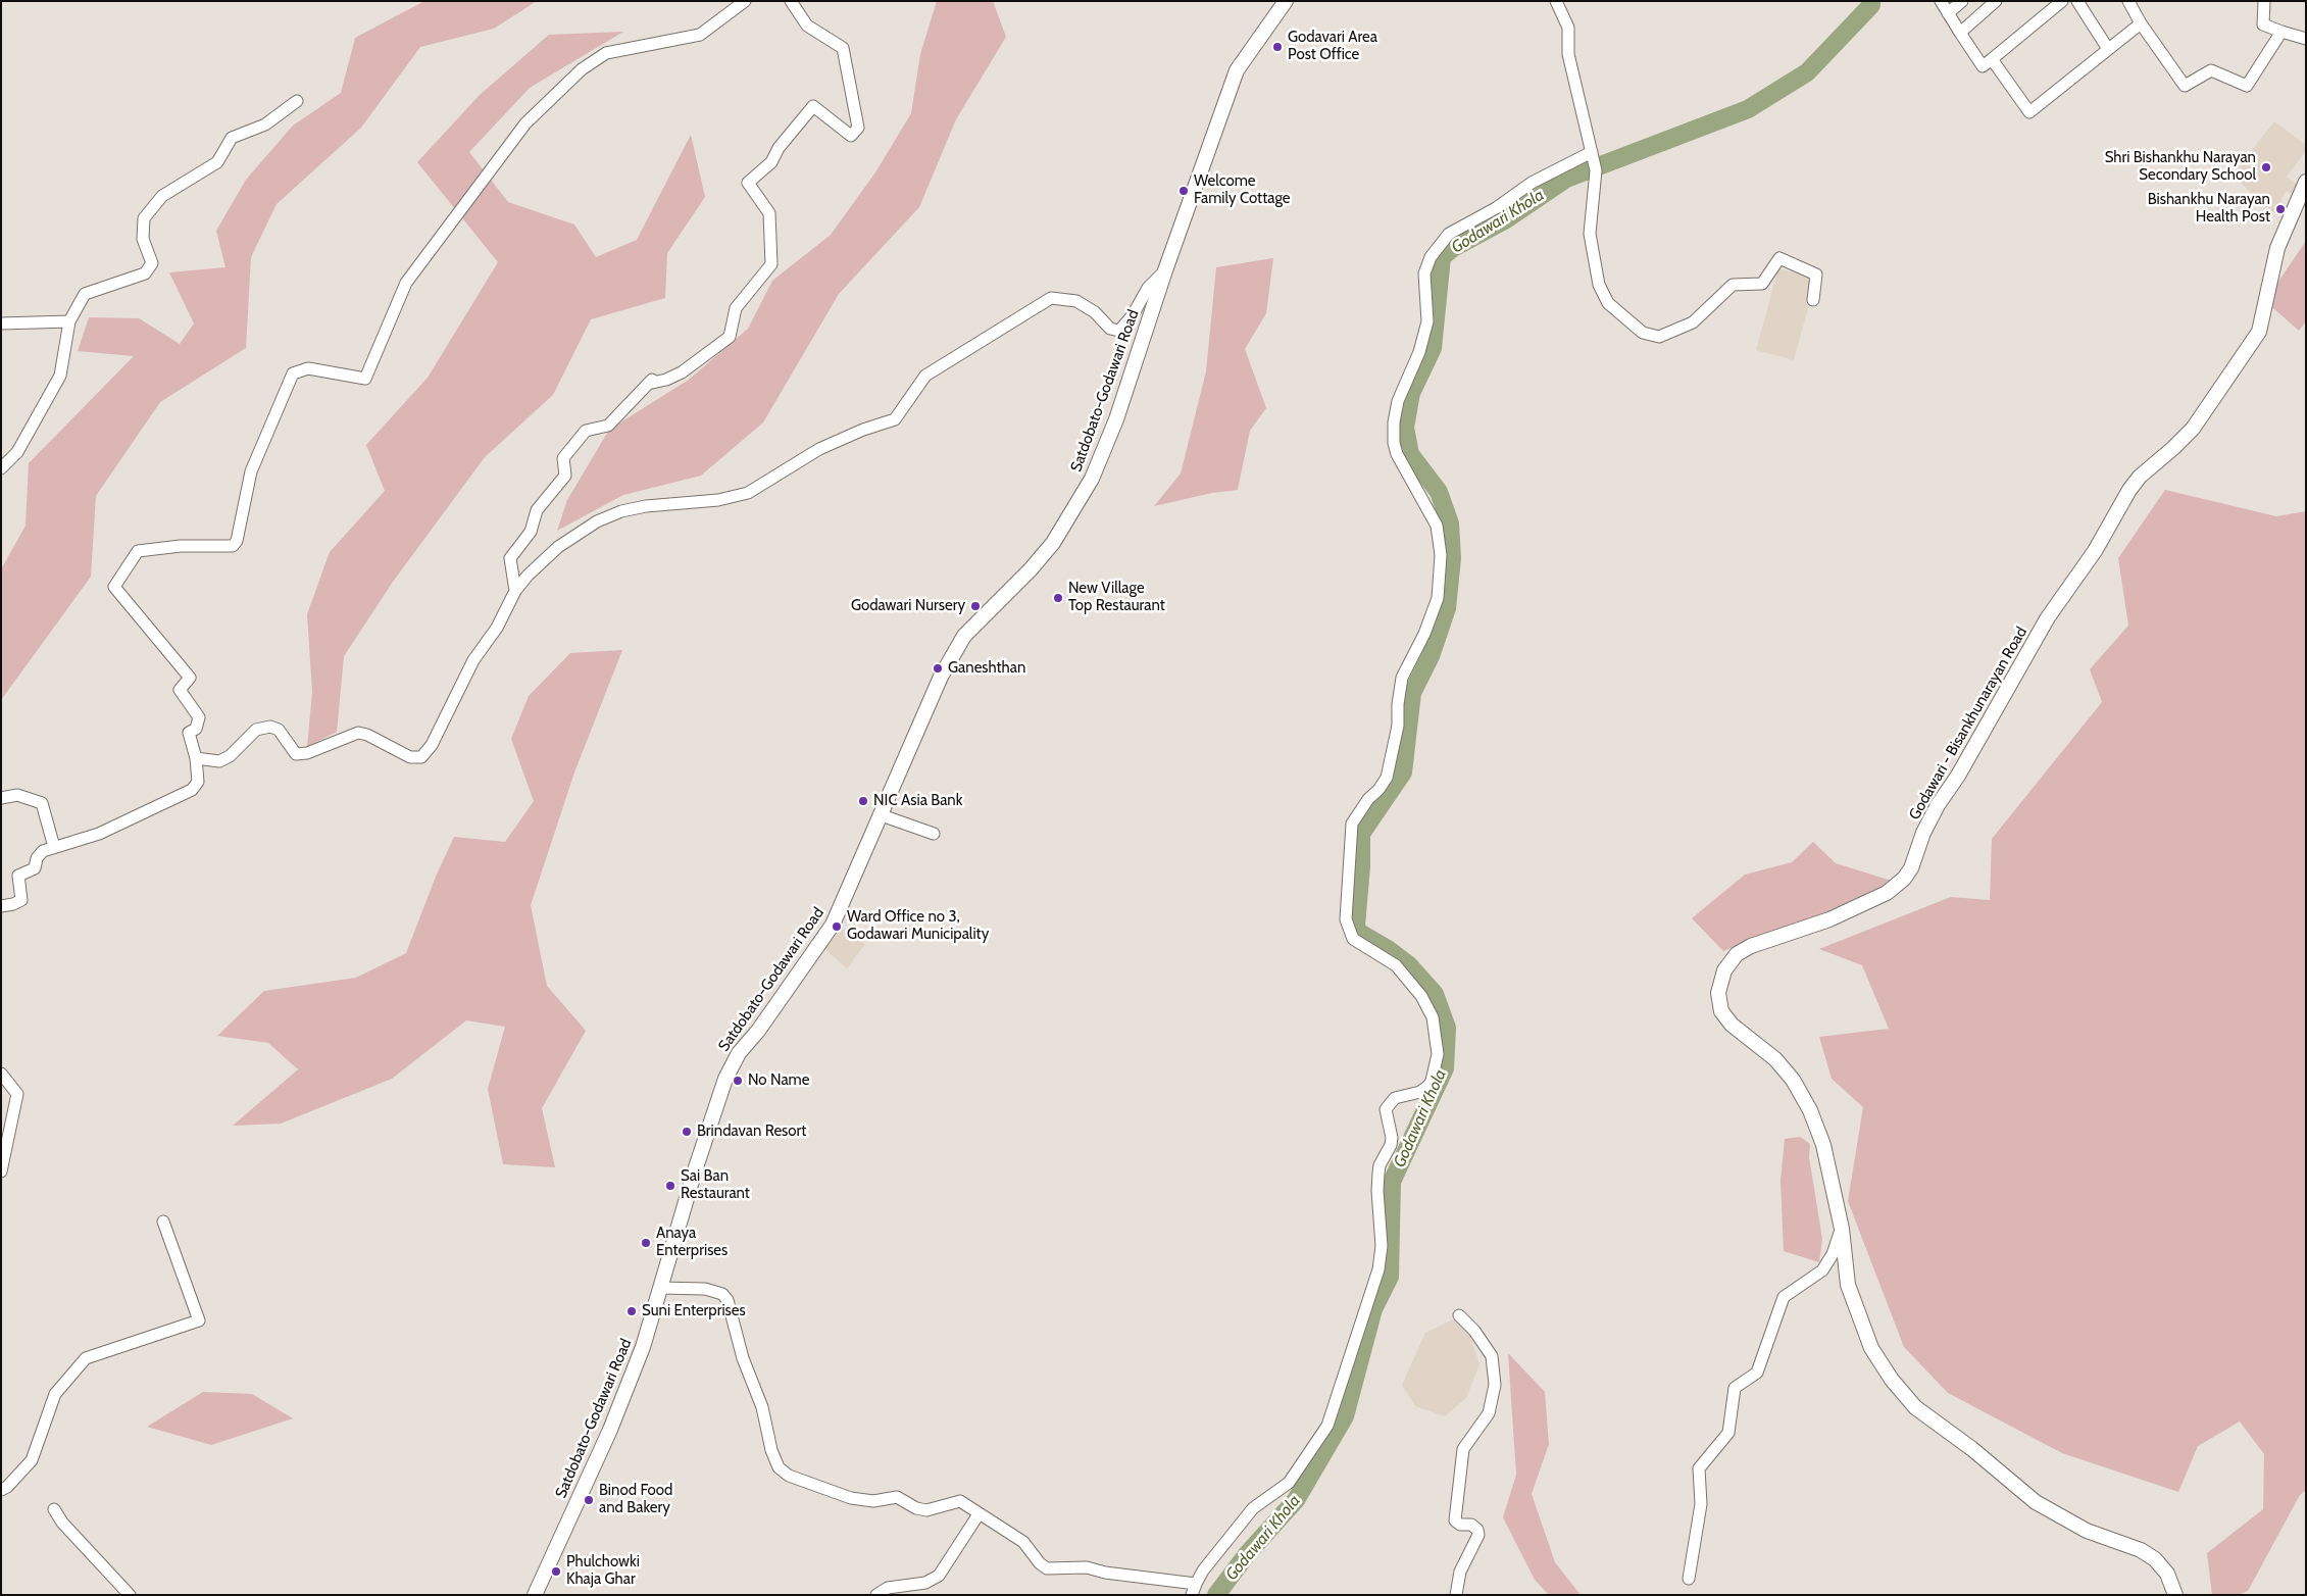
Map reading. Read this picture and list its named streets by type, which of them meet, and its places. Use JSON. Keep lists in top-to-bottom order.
{
  "streets": {
    "street": ["Satdobato-Godawari Road", "Godawari - Bisankhunarayan Road"]
  },
  "water": ["Godawari Khola"],
  "places": [
    "Godavari Area Post Office",
    "Shri Bishankhu Narayan Secondary School",
    "Welcome Family Cottage",
    "Bishankhu Narayan Health Post",
    "New Village Top Restaurant",
    "Godawari Nursery",
    "Ganeshthan",
    "NIC Asia Bank",
    "Ward Office no 3, Godawari Municipality",
    "No Name",
    "Brindavan Resort",
    "Sai Ban Restaurant",
    "Anaya Enterprises",
    "Suni Enterprises",
    "Binod Food and Bakery",
    "Phulchowki Khaja Ghar"
  ]
}
